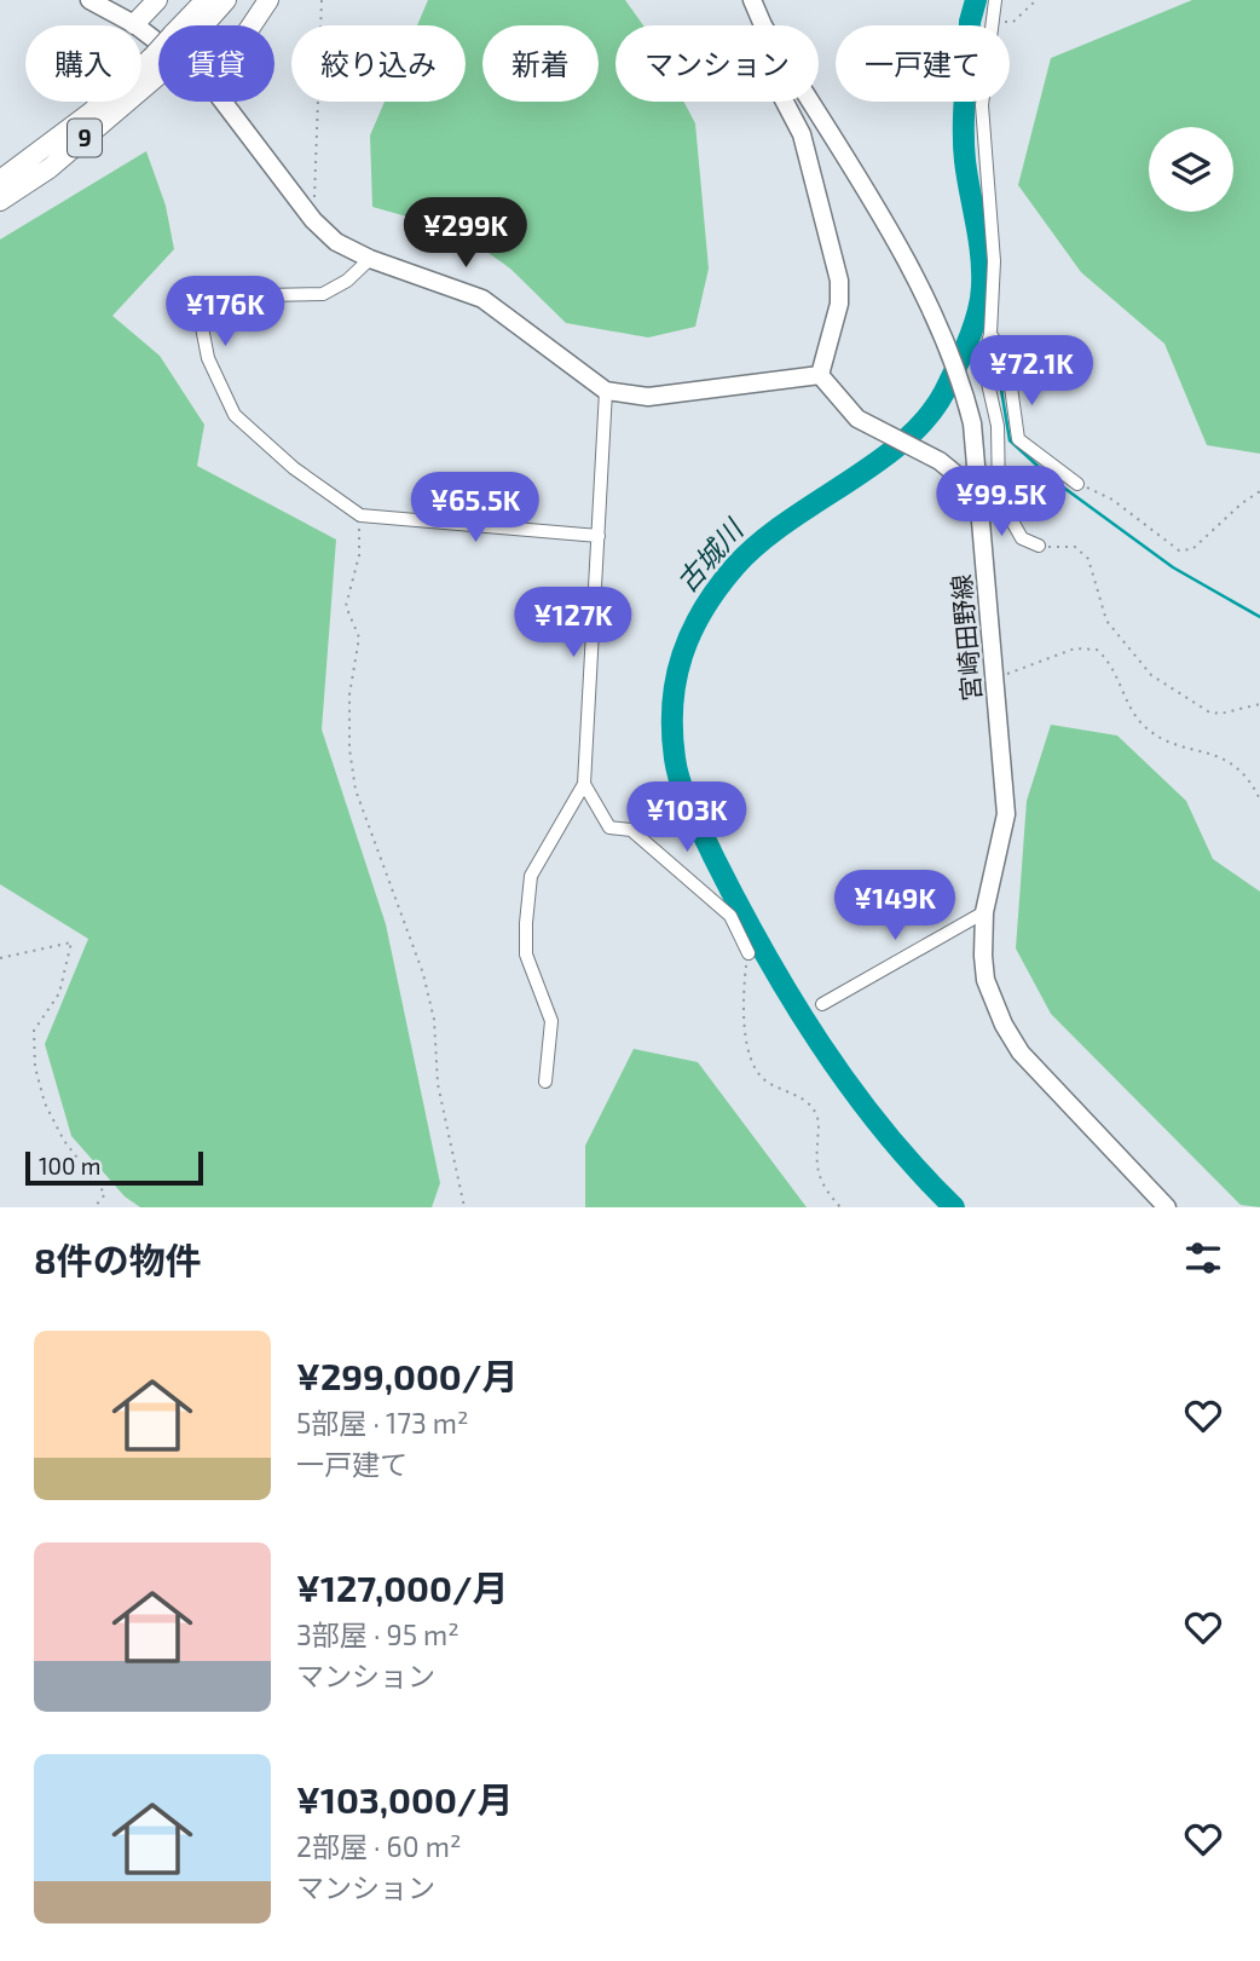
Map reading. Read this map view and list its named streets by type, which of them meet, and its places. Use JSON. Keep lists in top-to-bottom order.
{
  "streets": {
    "main road": ["9"],
    "street": ["宮崎田野線"]
  },
  "water": ["古城川"],
  "scale_bar": "100 m",
  "page": {
    "chip": [
      "購入",
      "賃貸",
      "絞り込み",
      "新着",
      "マンション",
      "一戸建て"
    ],
    "price": [
      "¥299K",
      "¥176K",
      "¥72.1K",
      "¥99.5K",
      "¥65.5K",
      "¥127K",
      "¥103K",
      "¥149K"
    ],
    "scale": "100 m",
    "heading": "8件の物件",
    "list": [
      {
        "name": "¥299,000/月",
        "note": "5部屋 · 173 m² · 一戸建て"
      },
      {
        "name": "¥127,000/月",
        "note": "3部屋 · 95 m² · マンション"
      },
      {
        "name": "¥103,000/月",
        "note": "2部屋 · 60 m² · マンション"
      }
    ]
  }
}
